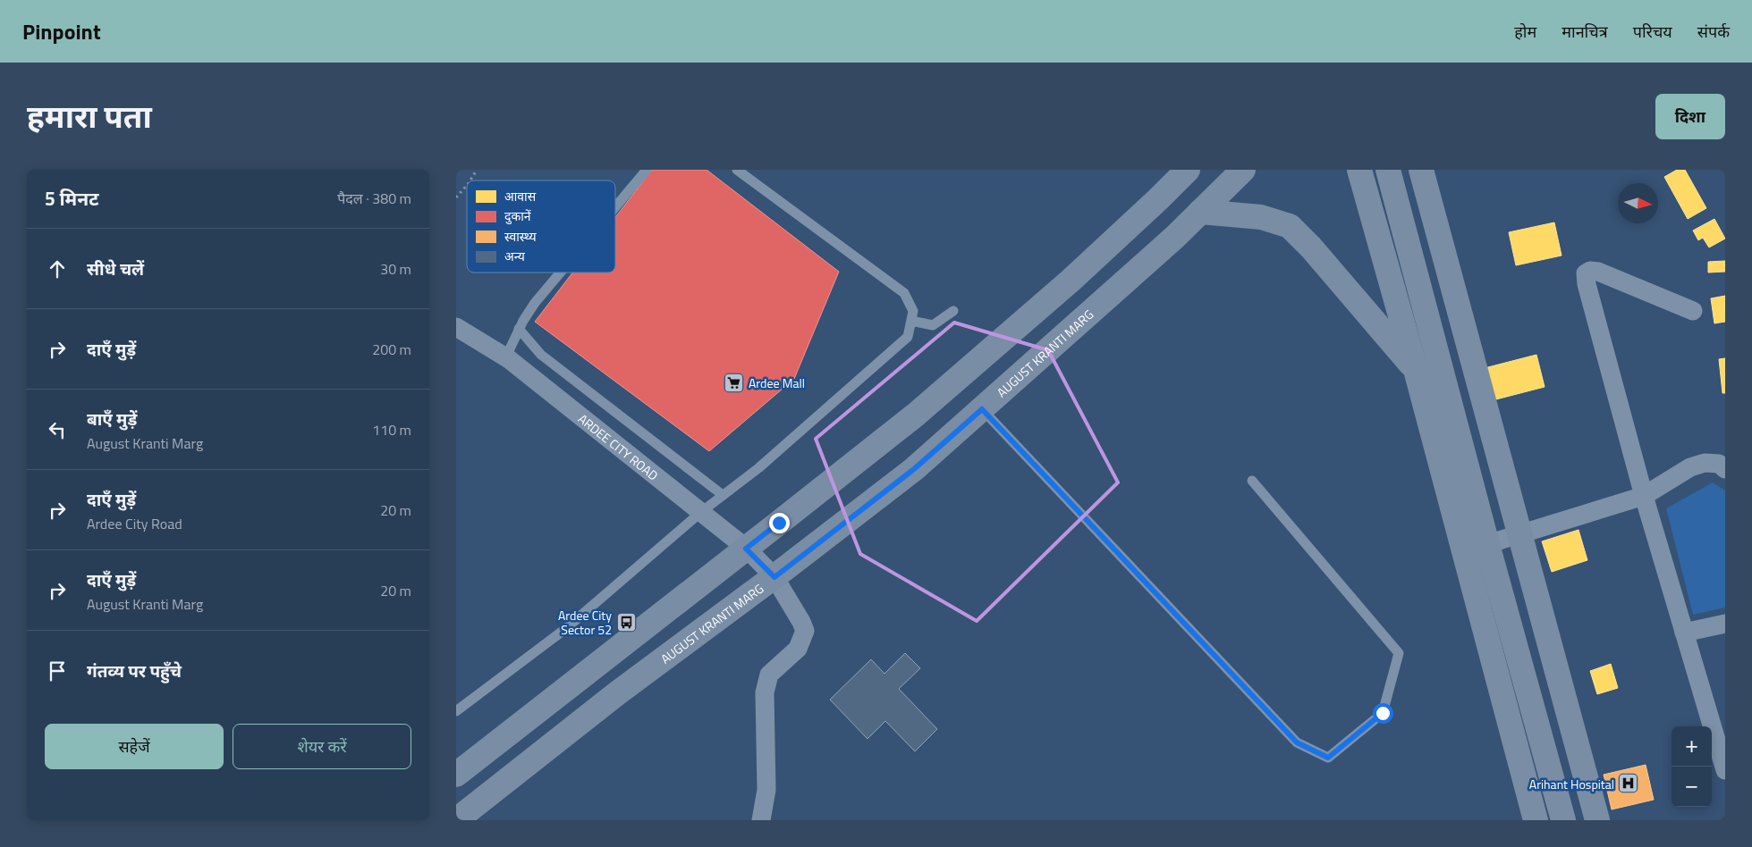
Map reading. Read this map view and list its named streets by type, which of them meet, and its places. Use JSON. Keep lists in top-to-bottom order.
{
  "streets": {
    "main road": ["AUGUST KRANTI MARG"],
    "street": ["ARDEE CITY ROAD"]
  },
  "crossings": [
    ["AUGUST KRANTI MARG", "ARDEE CITY ROAD"]
  ],
  "places": {
    "supermarket": ["Ardee Mall"],
    "bus stop": ["Ardee City Sector 52"],
    "hospital": ["Arihant Hospital"]
  },
  "legend": [
    "आवास",
    "दुकानें",
    "स्वास्थ्य",
    "अन्य"
  ],
  "north": "right",
  "page": {
    "header": "Pinpoint",
    "nav": [
      "होम",
      "मानचित्र",
      "परिचय",
      "संपर्क"
    ],
    "title": "हमारा पता",
    "buttons": [
      "दिशा",
      ["सहेजें", "शेयर करें"]
    ],
    "heading": ["5 मिनट", "पैदल · 380 m"],
    "list": [
      ["सीधे चलें", "30 m"],
      ["दाएँ मुड़ें", "200 m"],
      ["बाएँ मुड़ें", "August Kranti Marg", "110 m"],
      ["दाएँ मुड़ें", "Ardee City Road", "20 m"],
      ["दाएँ मुड़ें", "August Kranti Marg", "20 m"],
      "गंतव्य पर पहुँचे"
    ],
    "map_buttons": ["+", "−"]
  }
}
